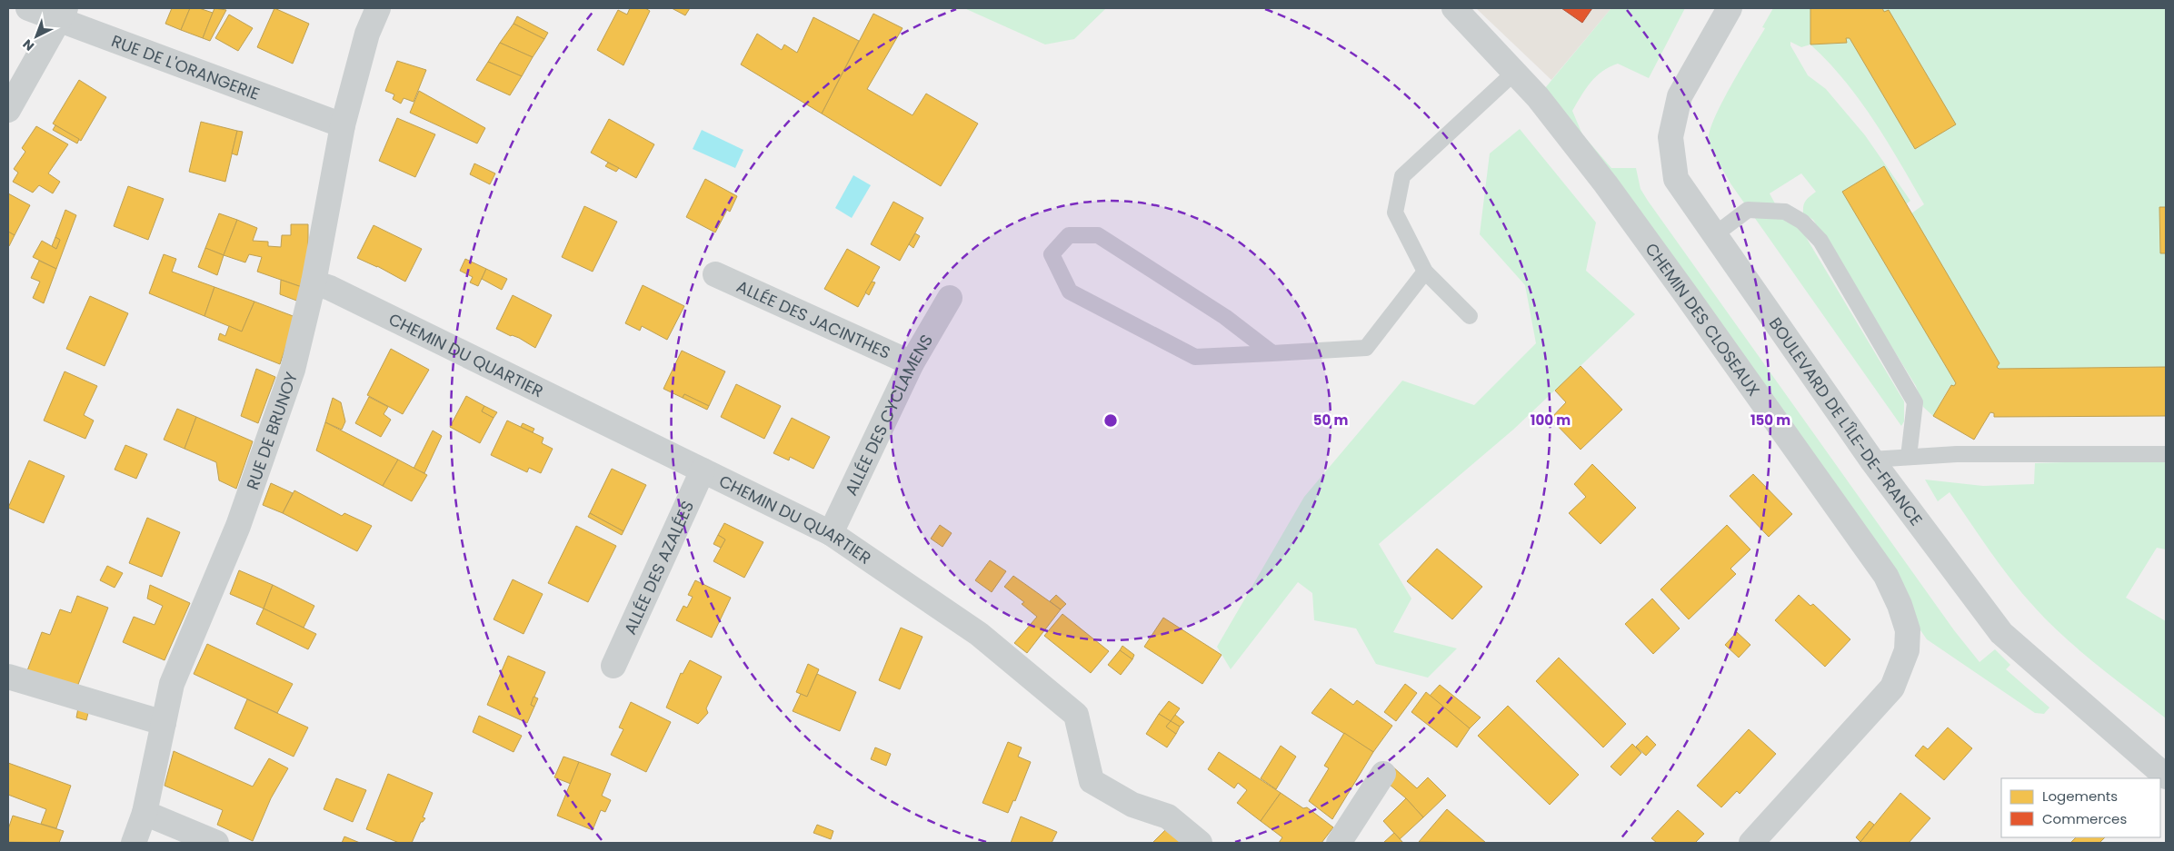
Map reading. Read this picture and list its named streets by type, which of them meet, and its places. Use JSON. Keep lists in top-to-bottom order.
{
  "streets": {
    "street": [
      "RUE DE L'ORANGERIE",
      "ALLÉE DES JACINTHES",
      "CHEMIN DES CLOSEAUX",
      "CHEMIN DU QUARTIER",
      "ALLÉE DES CYCLAMENS",
      "BOULEVARD DE L'ÎLE-DE-FRANCE",
      "RUE DE BRUNOY",
      "ALLÉE DES AZALÉES"
    ]
  },
  "crossings": [
    ["RUE DE L'ORANGERIE", "RUE DE BRUNOY"],
    ["ALLÉE DES JACINTHES", "ALLÉE DES CYCLAMENS"],
    ["CHEMIN DU QUARTIER", "ALLÉE DES CYCLAMENS"],
    ["CHEMIN DU QUARTIER", "RUE DE BRUNOY"],
    ["CHEMIN DU QUARTIER", "ALLÉE DES AZALÉES"]
  ],
  "legend": ["Logements", "Commerces"],
  "north": "bottom left",
  "rings": ["50 m", "100 m", "150 m"]
}
